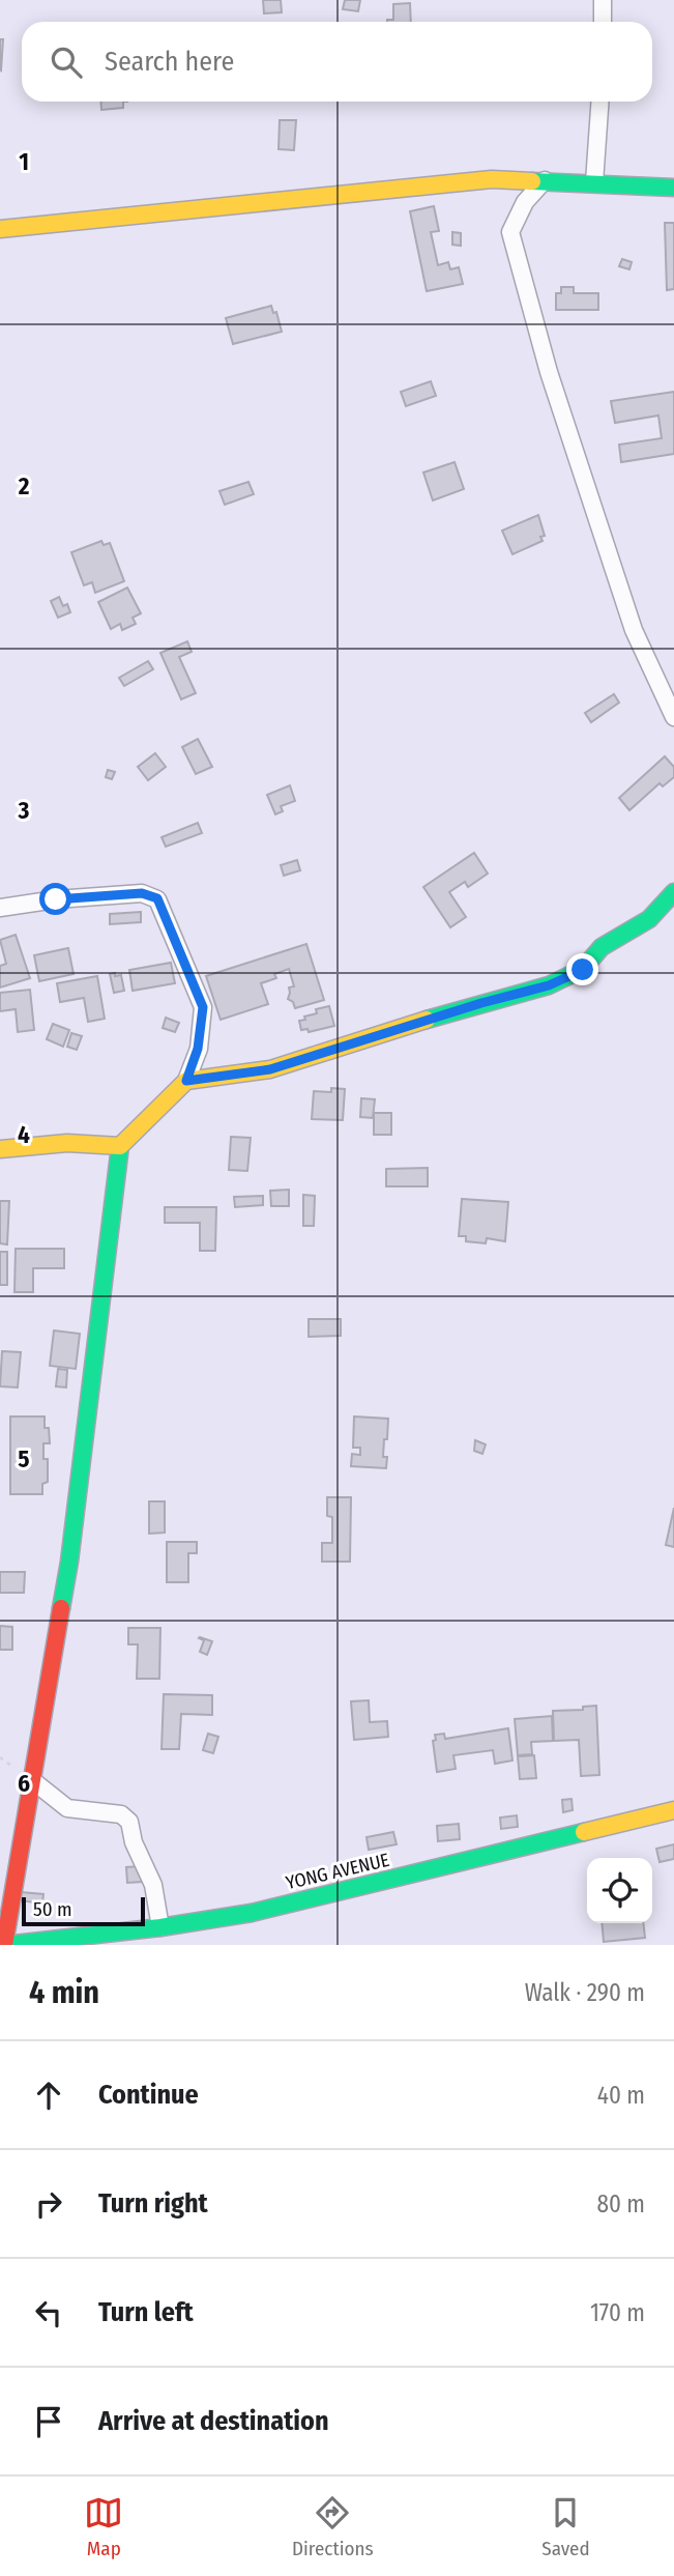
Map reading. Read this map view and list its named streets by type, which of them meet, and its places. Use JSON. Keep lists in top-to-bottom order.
{
  "streets": {
    "street": ["YONG AVENUE"]
  },
  "scale_bar": "50 m",
  "page": {
    "search": "Search here",
    "scale": "50 m",
    "heading": ["4 min", "Walk · 290 m"],
    "list": [
      ["Continue", "40 m"],
      ["Turn right", "80 m"],
      ["Turn left", "170 m"],
      "Arrive at destination"
    ],
    "nav": ["Map", "Directions", "Saved"]
  },
  "grid": {
    "rows": [
      "1",
      "2",
      "3",
      "4",
      "5",
      "6"
    ]
  }
}
